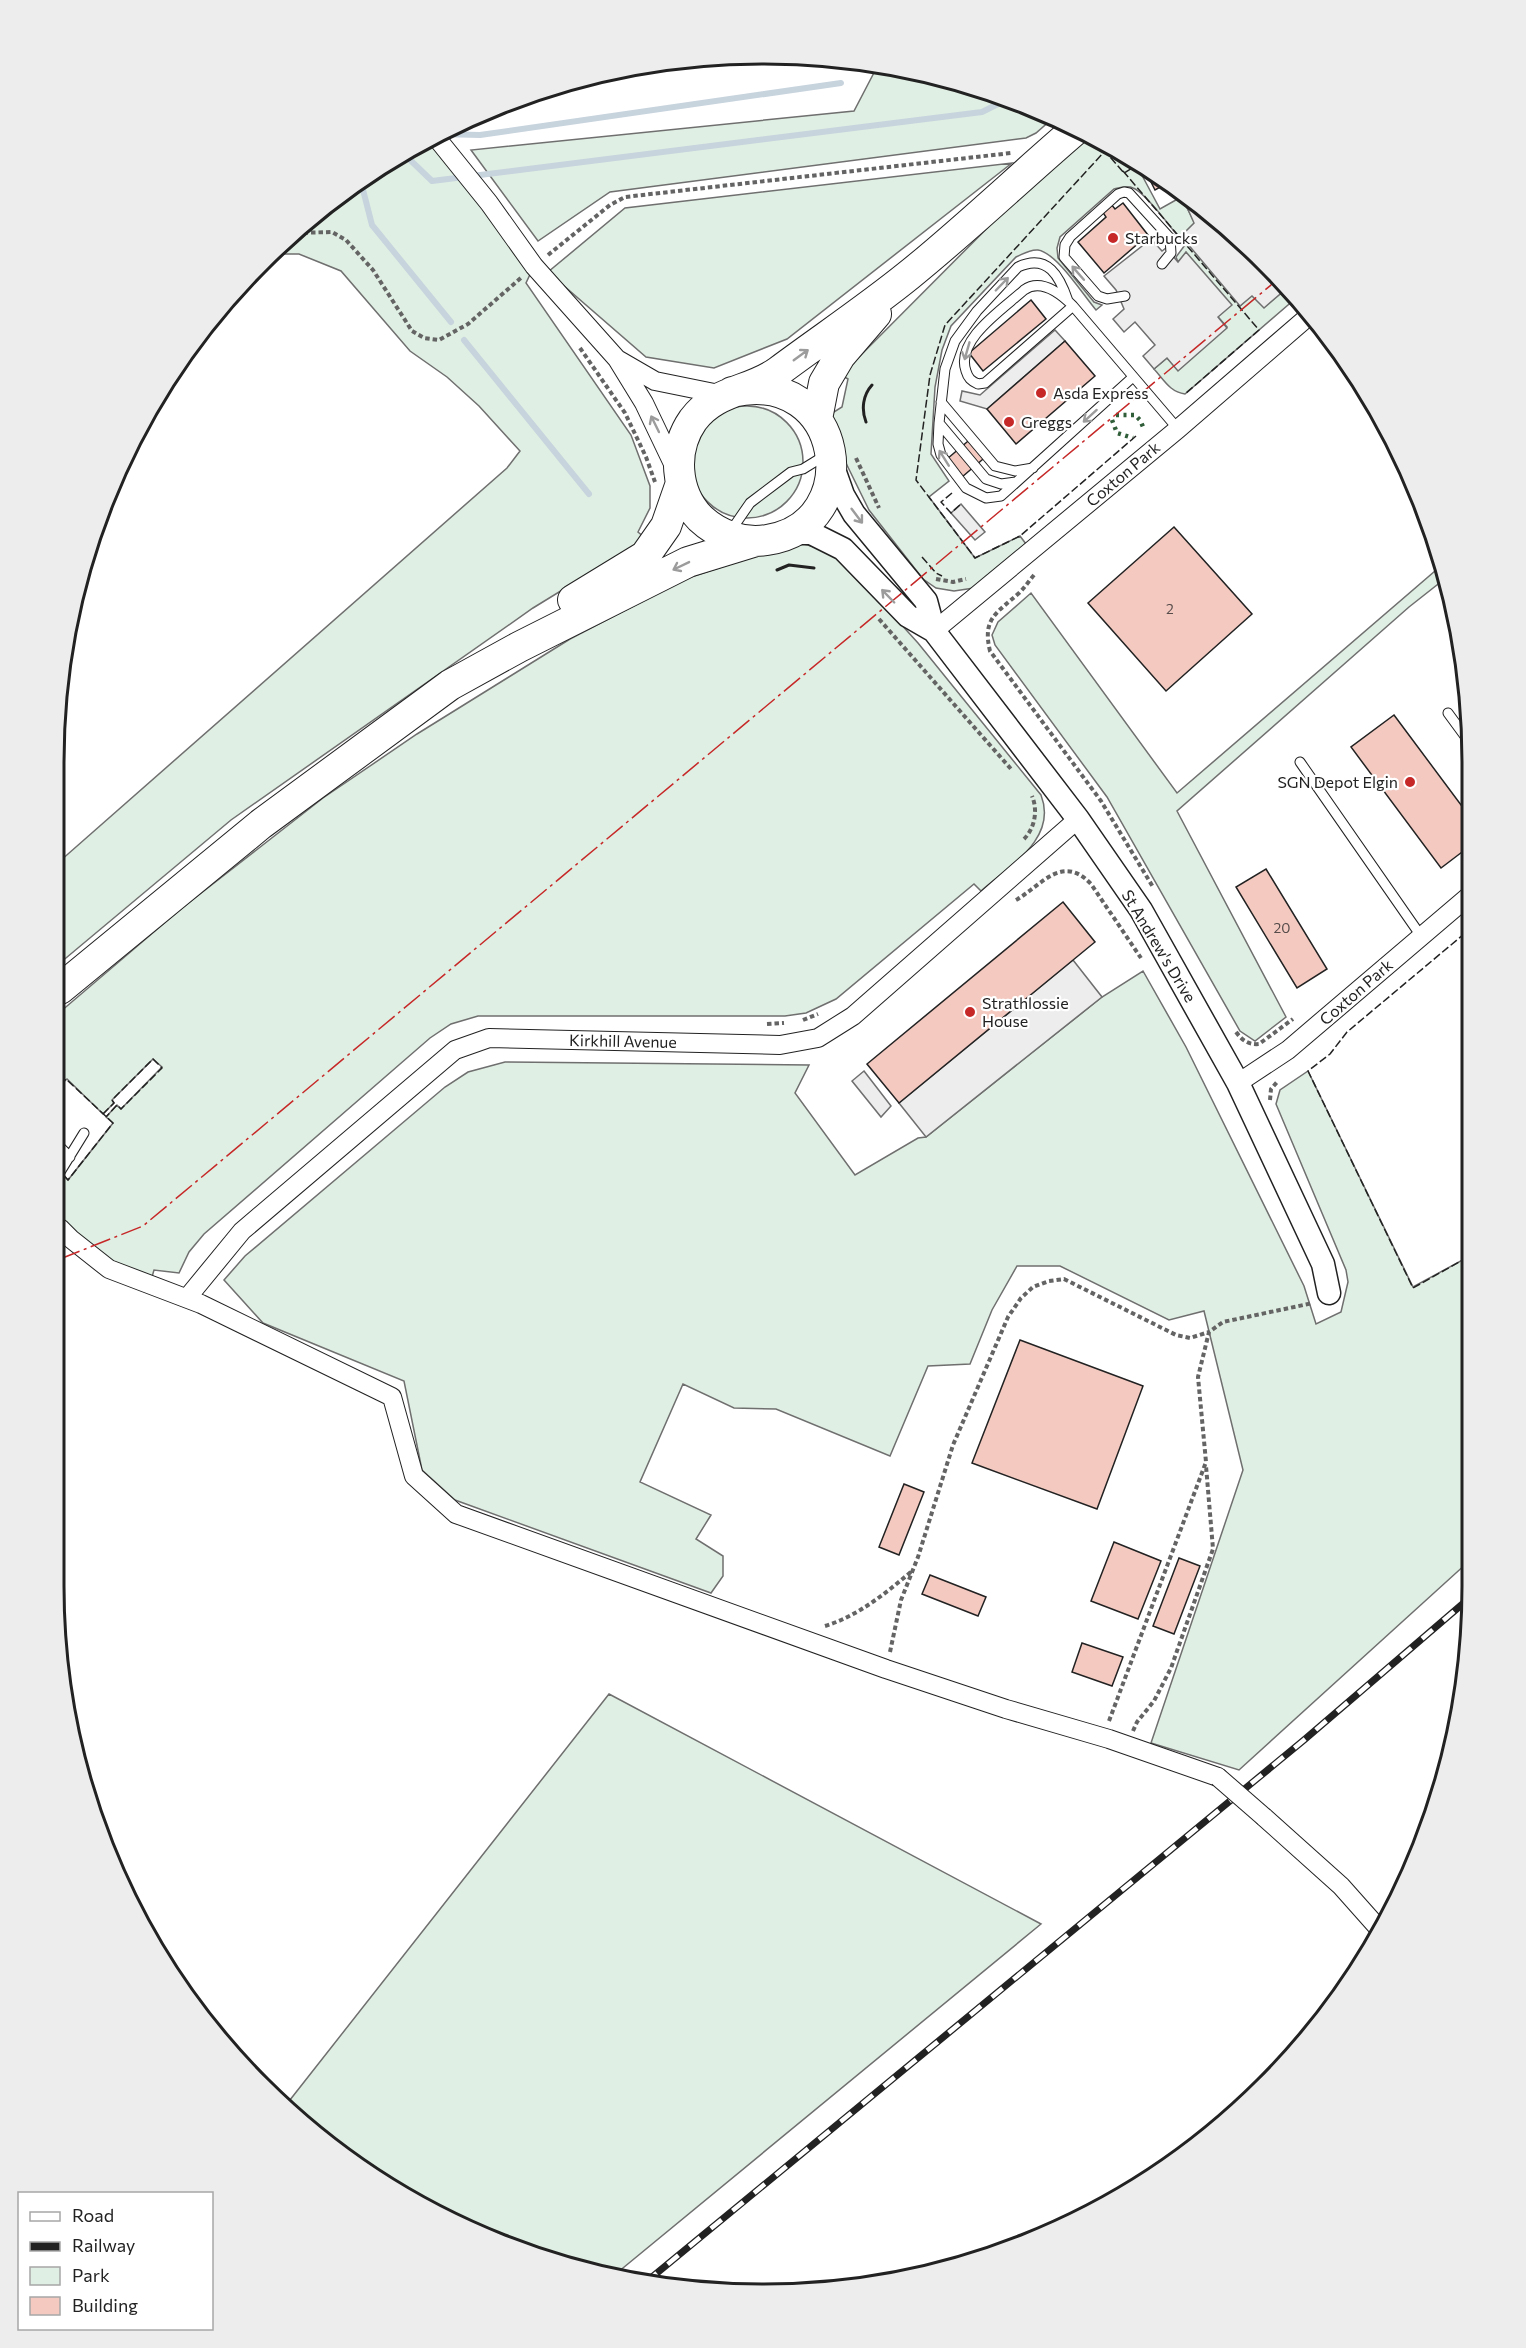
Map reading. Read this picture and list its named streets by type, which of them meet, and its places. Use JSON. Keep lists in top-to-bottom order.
{
  "streets": {
    "street": ["Coxton Park", "St Andrew's Drive", "Kirkhill Avenue"]
  },
  "crossings": [
    ["Coxton Park", "St Andrew's Drive"],
    ["St Andrew's Drive", "Kirkhill Avenue"]
  ],
  "places": [
    "Starbucks",
    "Asda Express",
    "Greggs",
    "SGN Depot Elgin",
    "Strathlossie House"
  ],
  "house_numbers": ["2", "20"],
  "legend": [
    "Road",
    "Railway",
    "Park",
    "Building"
  ]
}
